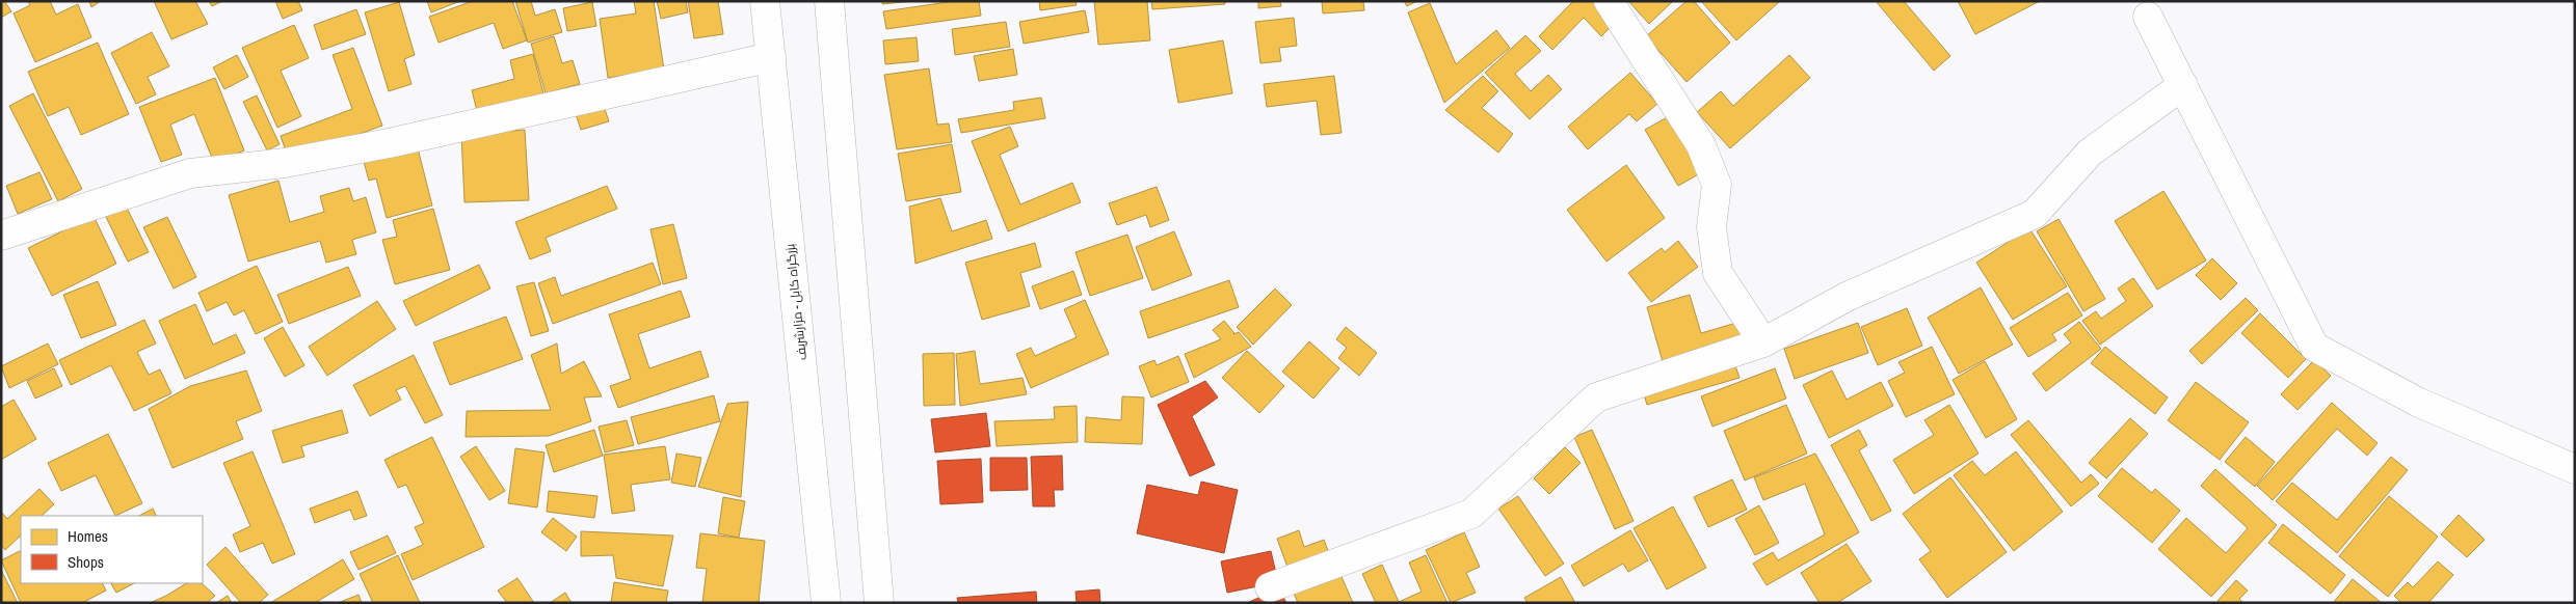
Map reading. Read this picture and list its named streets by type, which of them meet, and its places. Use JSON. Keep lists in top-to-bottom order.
{
  "streets": {
    "main road": ["بزرگراه کابل - مزارشریف"]
  },
  "legend": ["Homes", "Shops"]
}
